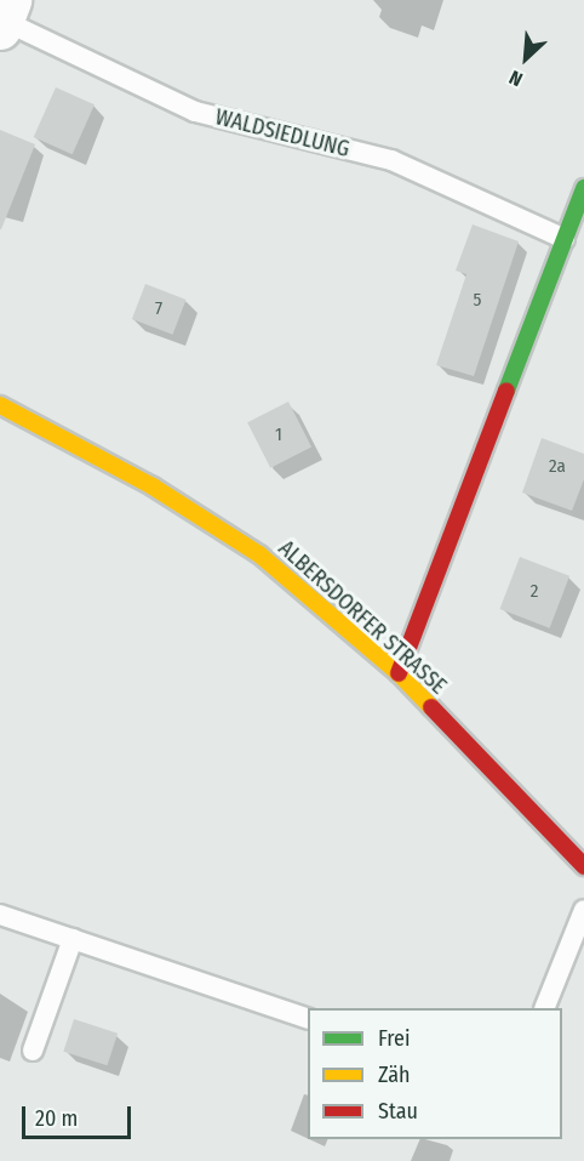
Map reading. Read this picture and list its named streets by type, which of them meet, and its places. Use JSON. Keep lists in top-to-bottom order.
{
  "streets": {
    "street": ["ALBERSDORFER STRASSE"],
    "lane": ["WALDSIEDLUNG"]
  },
  "house_numbers": [
    "5",
    "7",
    "1",
    "2a",
    "2"
  ],
  "legend": ["Frei", "Zäh", "Stau"],
  "scale_bar": "20 m",
  "north": "bottom left"
}
